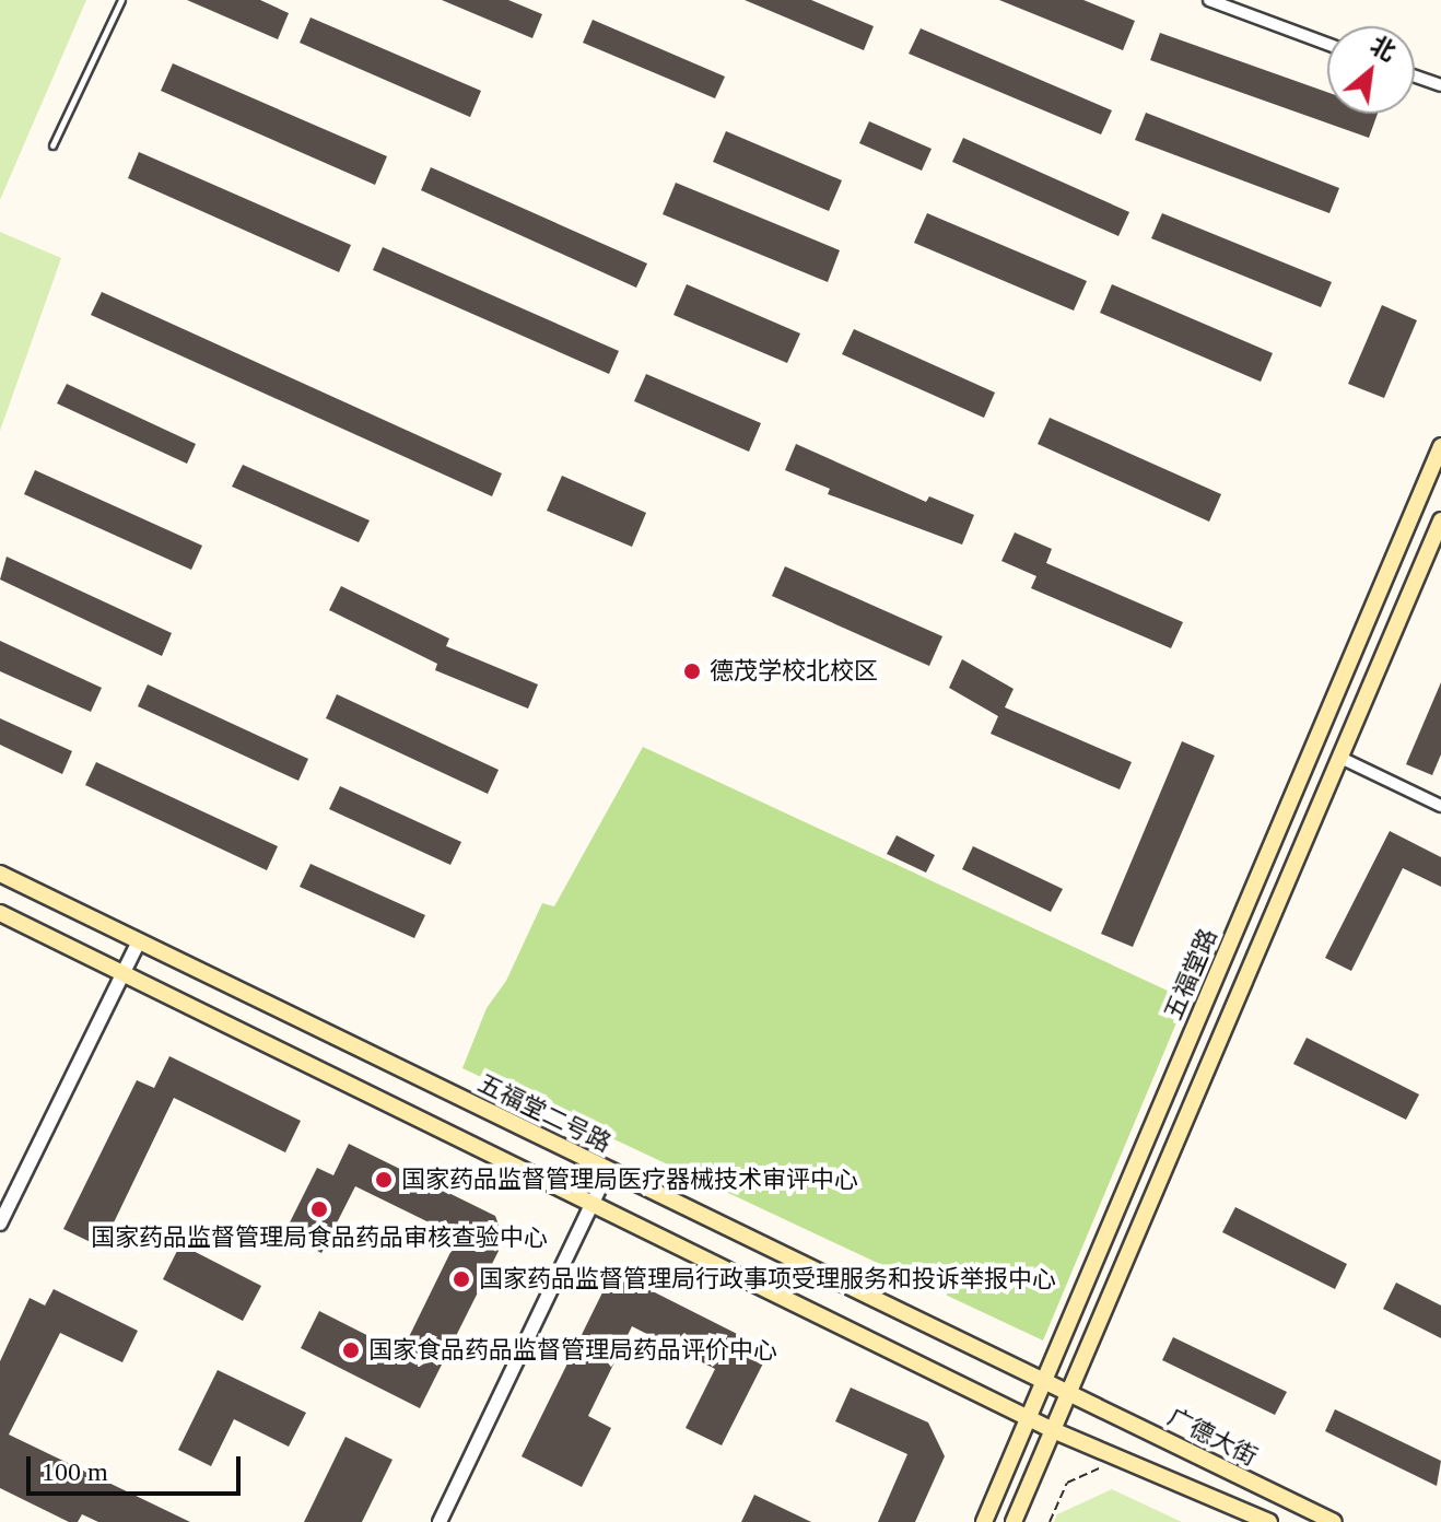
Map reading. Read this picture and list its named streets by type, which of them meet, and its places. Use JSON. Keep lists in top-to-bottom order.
{
  "streets": {
    "main road": ["五福堂路", "五福堂二号路", "广德大街"]
  },
  "crossings": [
    ["五福堂路", "五福堂二号路"],
    ["五福堂二号路", "广德大街"]
  ],
  "places": [
    "德茂学校北校区",
    "国家药品监督管理局医疗器械技术审评中心",
    "国家药品监督管理局食品药品审核查验中心",
    "国家药品监督管理局行政事项受理服务和投诉举报中心",
    "国家食品药品监督管理局药品评价中心"
  ],
  "scale_bar": "100 m",
  "north": "top right"
}
